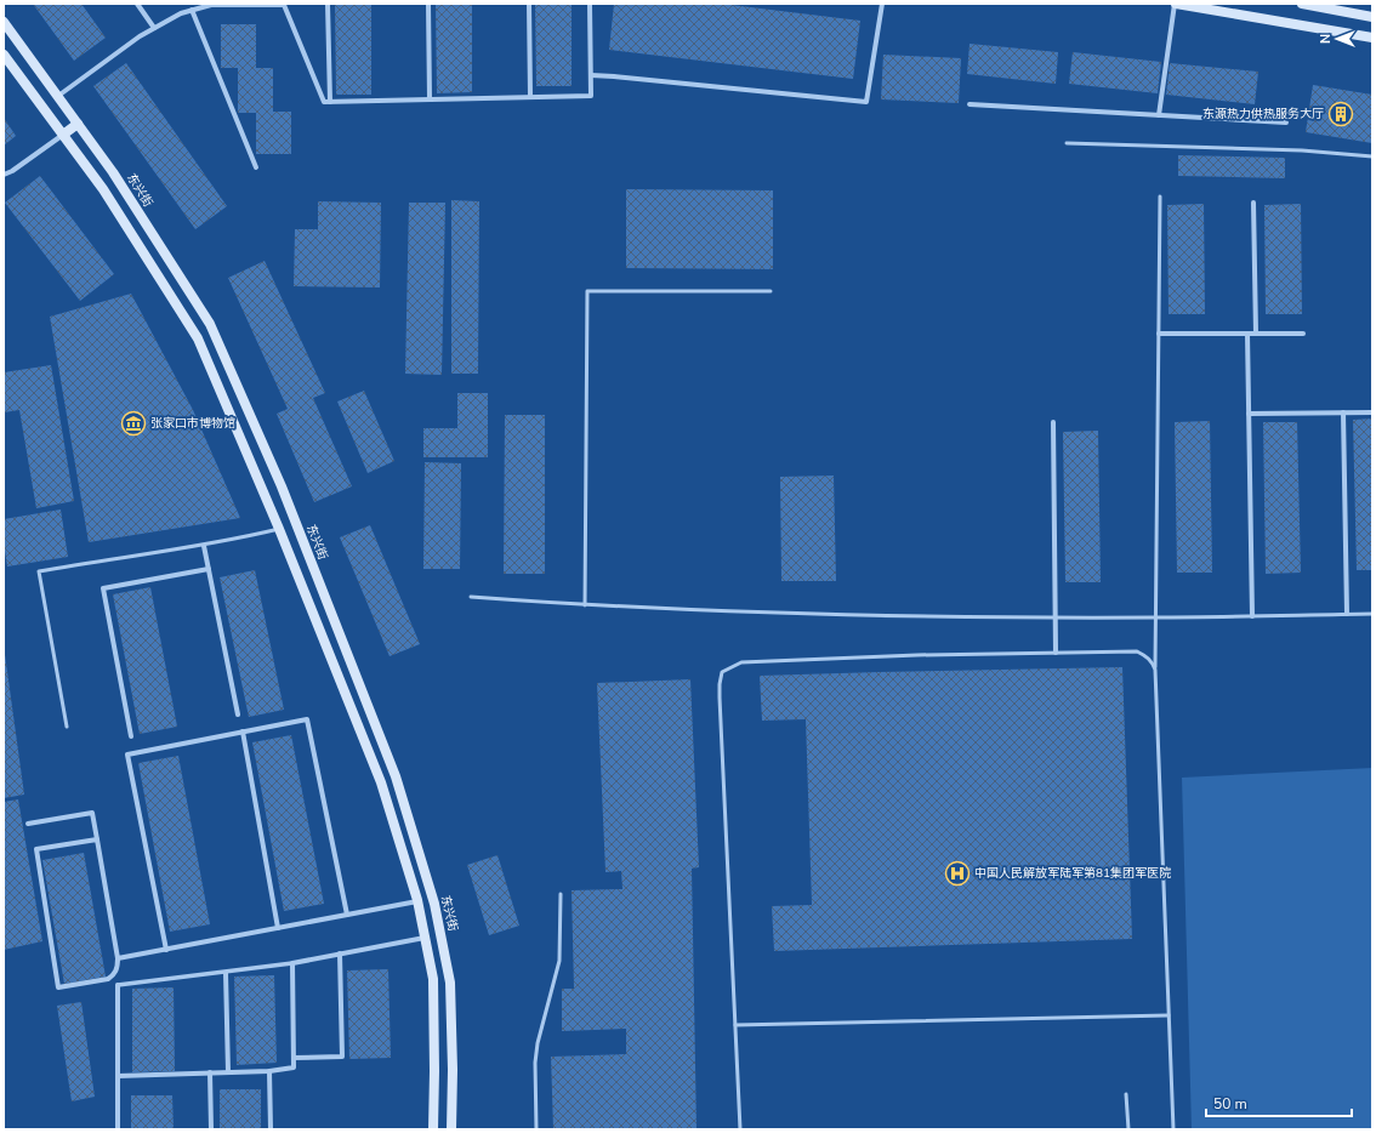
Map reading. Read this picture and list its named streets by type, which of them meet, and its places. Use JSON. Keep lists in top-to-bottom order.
{
  "streets": {
    "main road": ["东兴街"]
  },
  "places": {
    "building": ["东源热力供热服务大厅"],
    "museum": ["张家口市博物馆"],
    "hospital": ["中国人民解放军陆军第81集团军医院"]
  },
  "scale_bar": "50 m",
  "north": "left"
}
